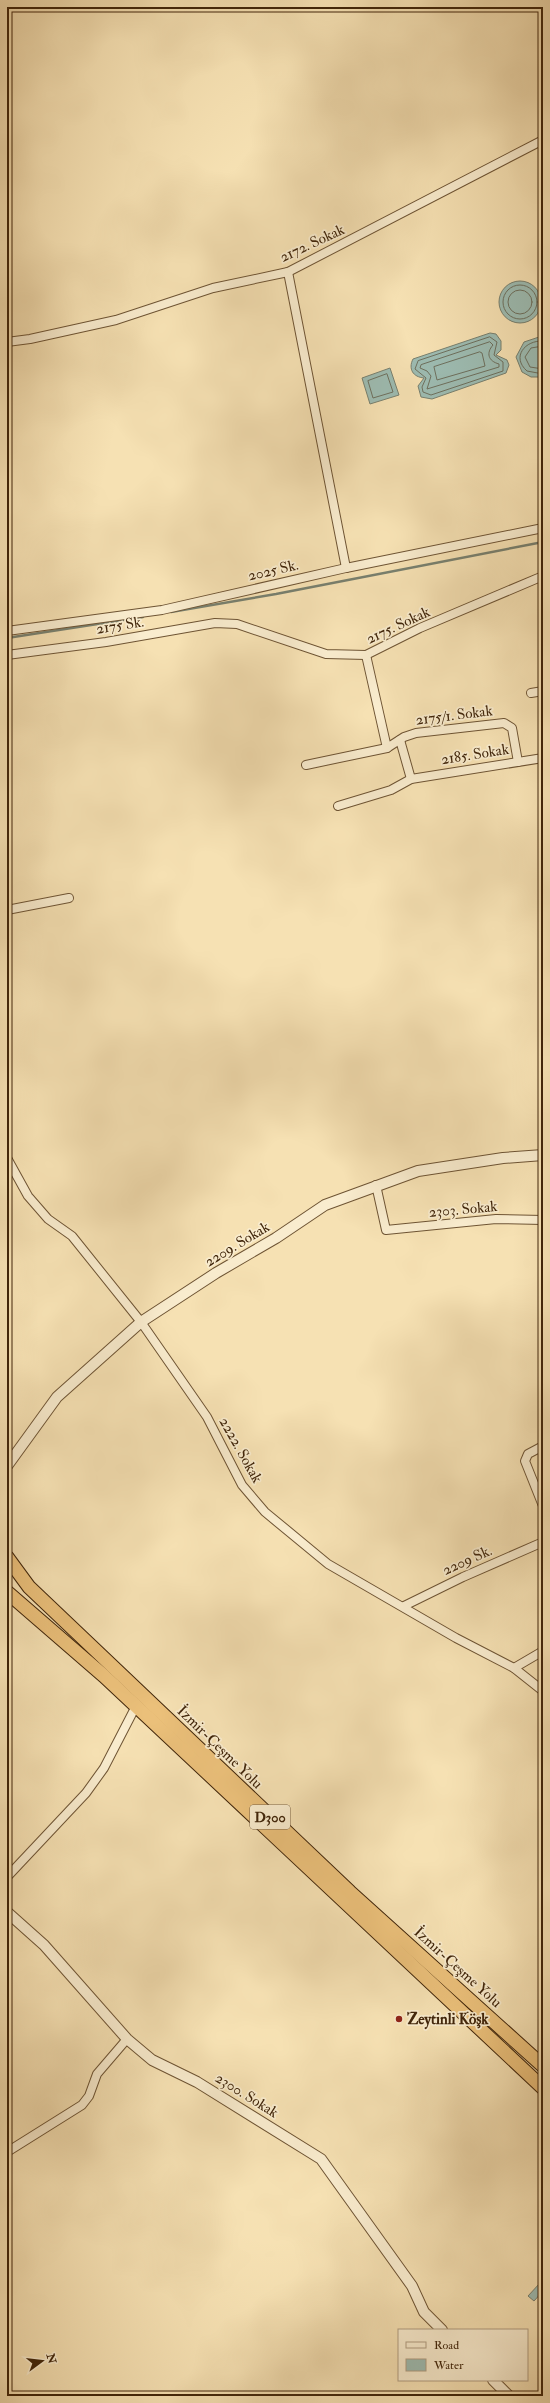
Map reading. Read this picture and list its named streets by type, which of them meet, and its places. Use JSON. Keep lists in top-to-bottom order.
{
  "streets": {
    "highway": ["İzmir-Çeşme Yolu", "D300"],
    "street": [
      "2172. Sokak",
      "2025 Sk.",
      "2175 Sk.",
      "2175. Sokak",
      "2175/1. Sokak",
      "2185. Sokak",
      "2303. Sokak",
      "2209. Sokak",
      "2222. Sokak",
      "2209 Sk.",
      "2300. Sokak"
    ]
  },
  "crossings": [
    ["2175 Sk.", "2175. Sokak"],
    ["2175/1. Sokak", "2185. Sokak"],
    ["2303. Sokak", "2209. Sokak"],
    ["2209. Sokak", "2222. Sokak"],
    ["2222. Sokak", "2209 Sk."]
  ],
  "places": ["Zeytinli Köşk"],
  "legend": ["Road", "Water"],
  "north": "right"
}
